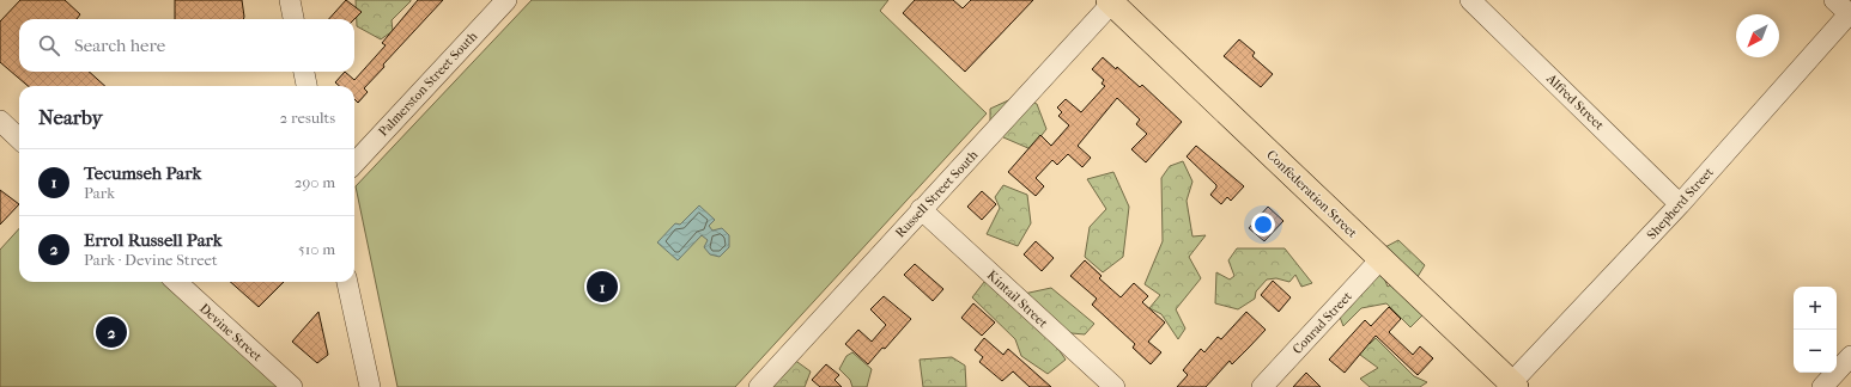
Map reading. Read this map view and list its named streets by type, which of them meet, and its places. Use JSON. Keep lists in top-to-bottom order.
{
  "streets": {
    "main road": ["Confederation Street"],
    "street": [
      "Palmerston Street South",
      "Alfred Street",
      "Russell Street South",
      "Shepherd Street",
      "Kintail Street",
      "Conrad Street",
      "Devine Street"
    ]
  },
  "crossings": [
    ["Alfred Street", "Shepherd Street"],
    ["Russell Street South", "Confederation Street"],
    ["Russell Street South", "Kintail Street"],
    ["Confederation Street", "Shepherd Street"],
    ["Confederation Street", "Conrad Street"]
  ],
  "north": "bottom left",
  "page": {
    "search": "Search here",
    "heading": ["Nearby", "2 results"],
    "list": [
      {
        "mark": "1",
        "name": "Tecumseh Park",
        "note": "Park",
        "value": "290 m"
      },
      {
        "mark": "2",
        "name": "Errol Russell Park",
        "note": "Park · Devine Street",
        "value": "510 m"
      }
    ],
    "pins": ["1", "2"],
    "map_buttons": ["+", "−"]
  }
}
